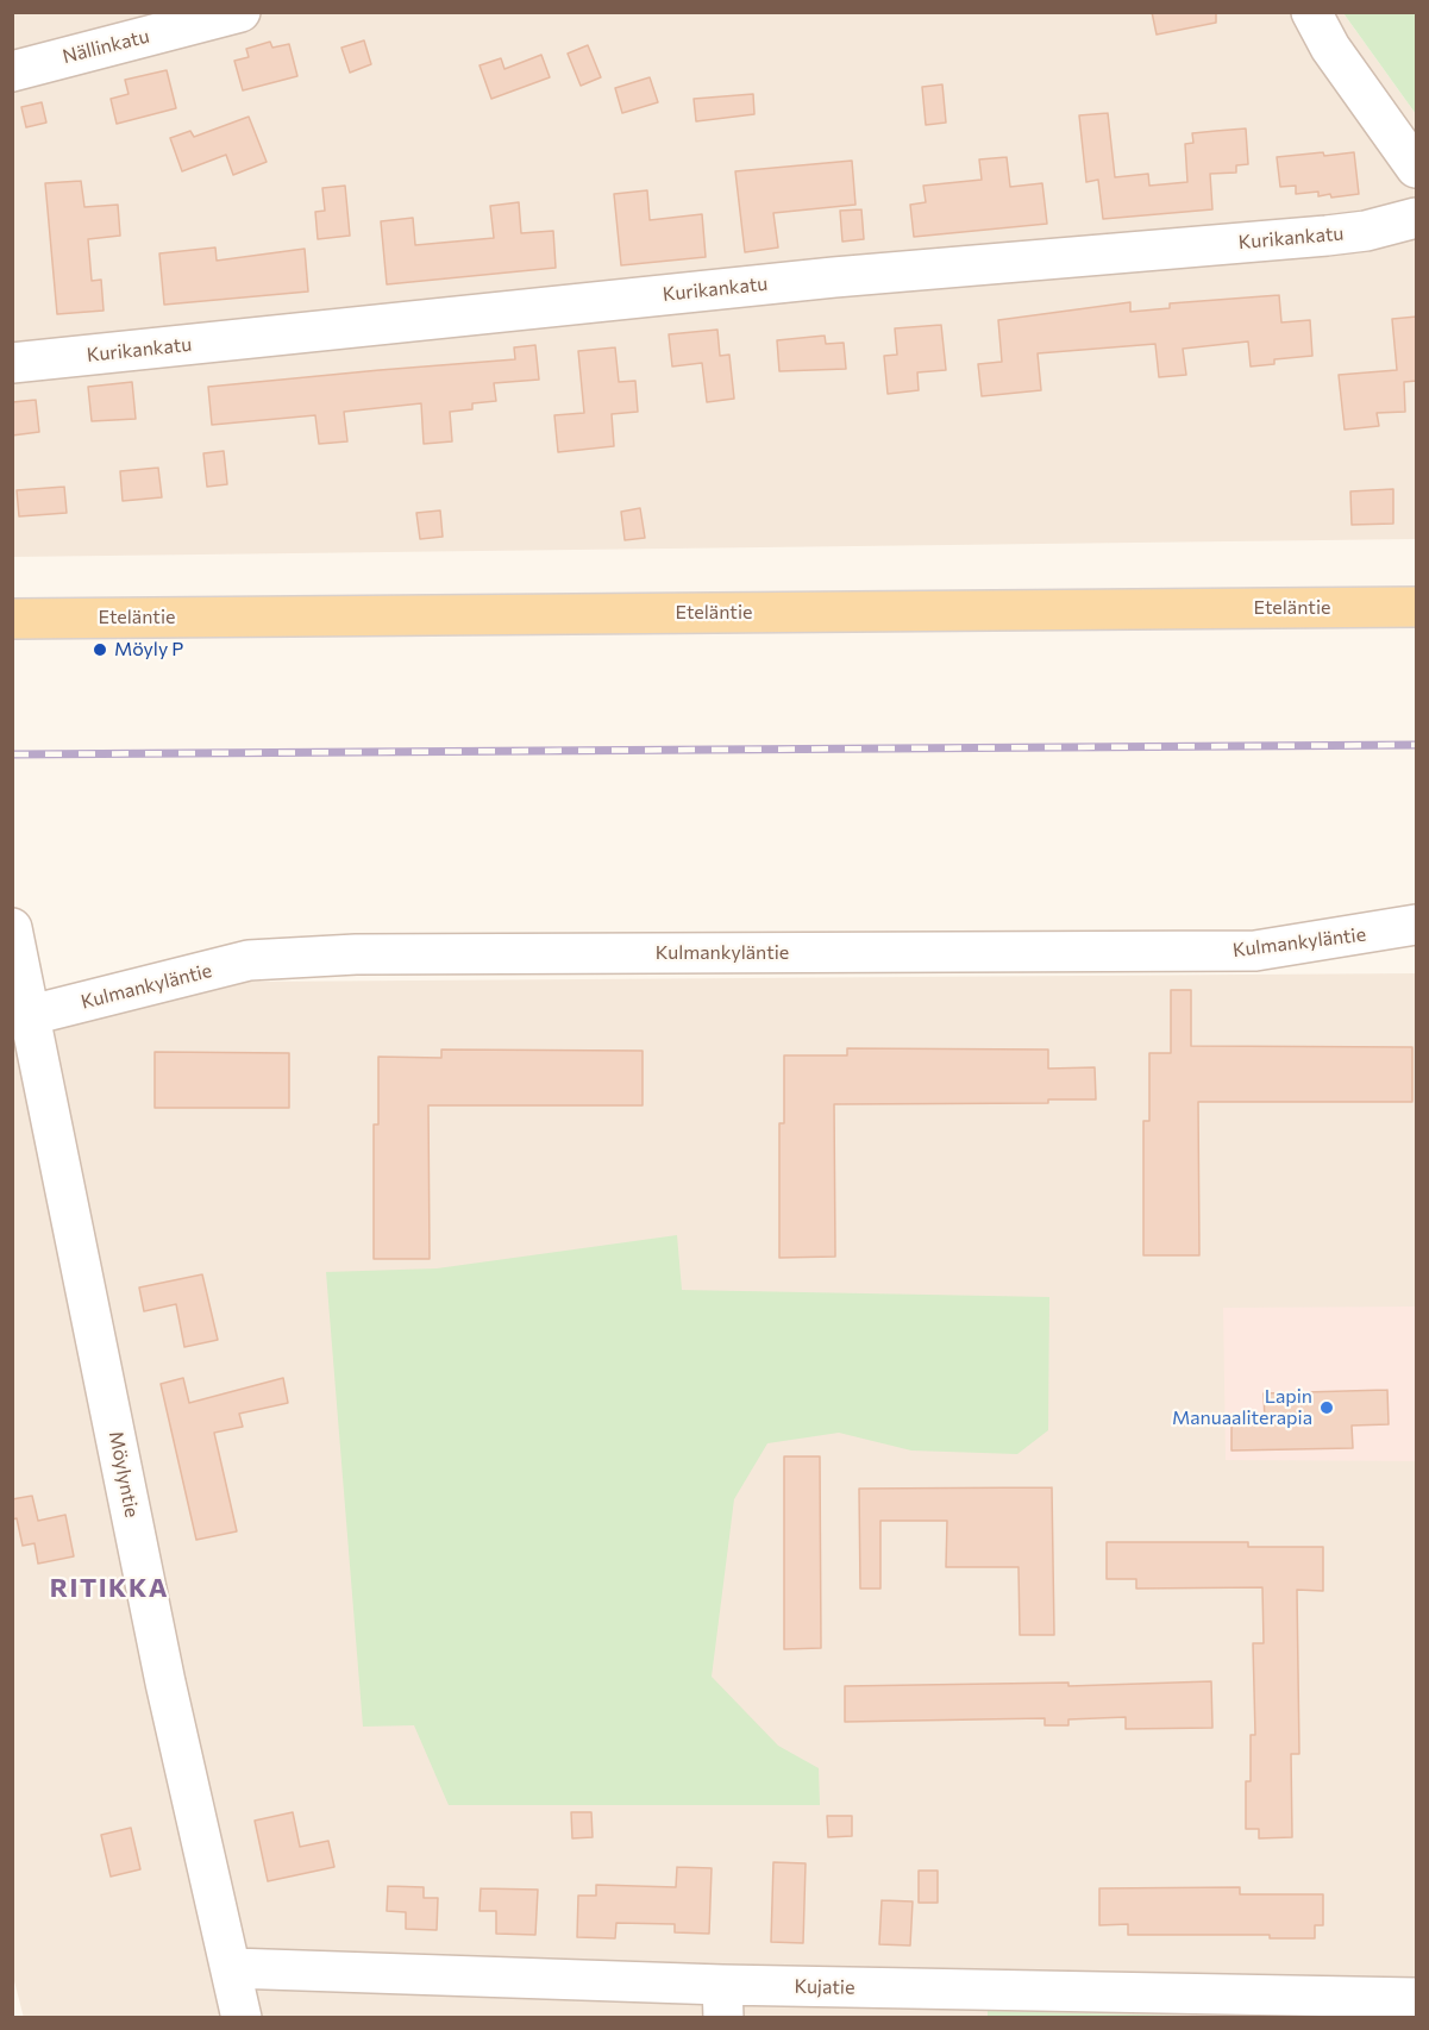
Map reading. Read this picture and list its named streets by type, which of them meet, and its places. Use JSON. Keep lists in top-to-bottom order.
{
  "streets": {
    "main road": ["Eteläntie"],
    "street": [
      "Nällinkatu",
      "Kurikankatu",
      "Kulmankyläntie",
      "Möylyntie",
      "Kujatie"
    ]
  },
  "crossings": [
    ["Kulmankyläntie", "Möylyntie"],
    ["Möylyntie", "Kujatie"]
  ],
  "districts": ["RITIKKA"],
  "places": ["Möyly P", "Lapin Manuaaliterapia"]
}
